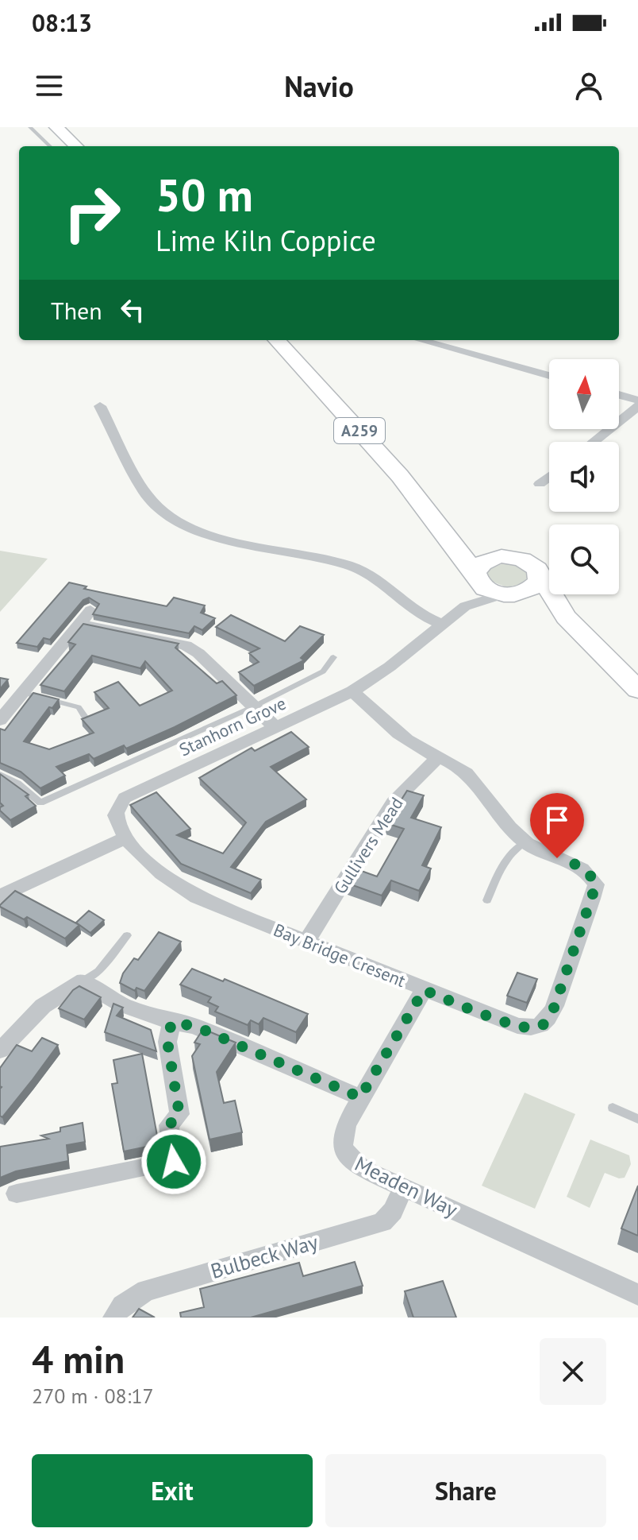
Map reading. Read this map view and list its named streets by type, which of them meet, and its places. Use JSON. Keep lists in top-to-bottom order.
{
  "streets": {
    "main road": ["A259"],
    "street": [
      "Stanhorn Grove",
      "Gullivers Mead",
      "Bay Bridge Cresent",
      "Meaden Way",
      "Bulbeck Way"
    ]
  },
  "crossings": [
    ["Stanhorn Grove", "Bay Bridge Cresent"],
    ["Gullivers Mead", "Bay Bridge Cresent"],
    ["Bay Bridge Cresent", "Meaden Way"],
    ["Meaden Way", "Bulbeck Way"]
  ],
  "north": "top",
  "page": {
    "status": "08:13",
    "header": "Navio",
    "turn": ["50 m", "Lime Kiln Coppice"],
    "then": "Then",
    "heading": ["4 min", "270 m · 08:17"],
    "buttons": ["Exit", "Share"]
  }
}
